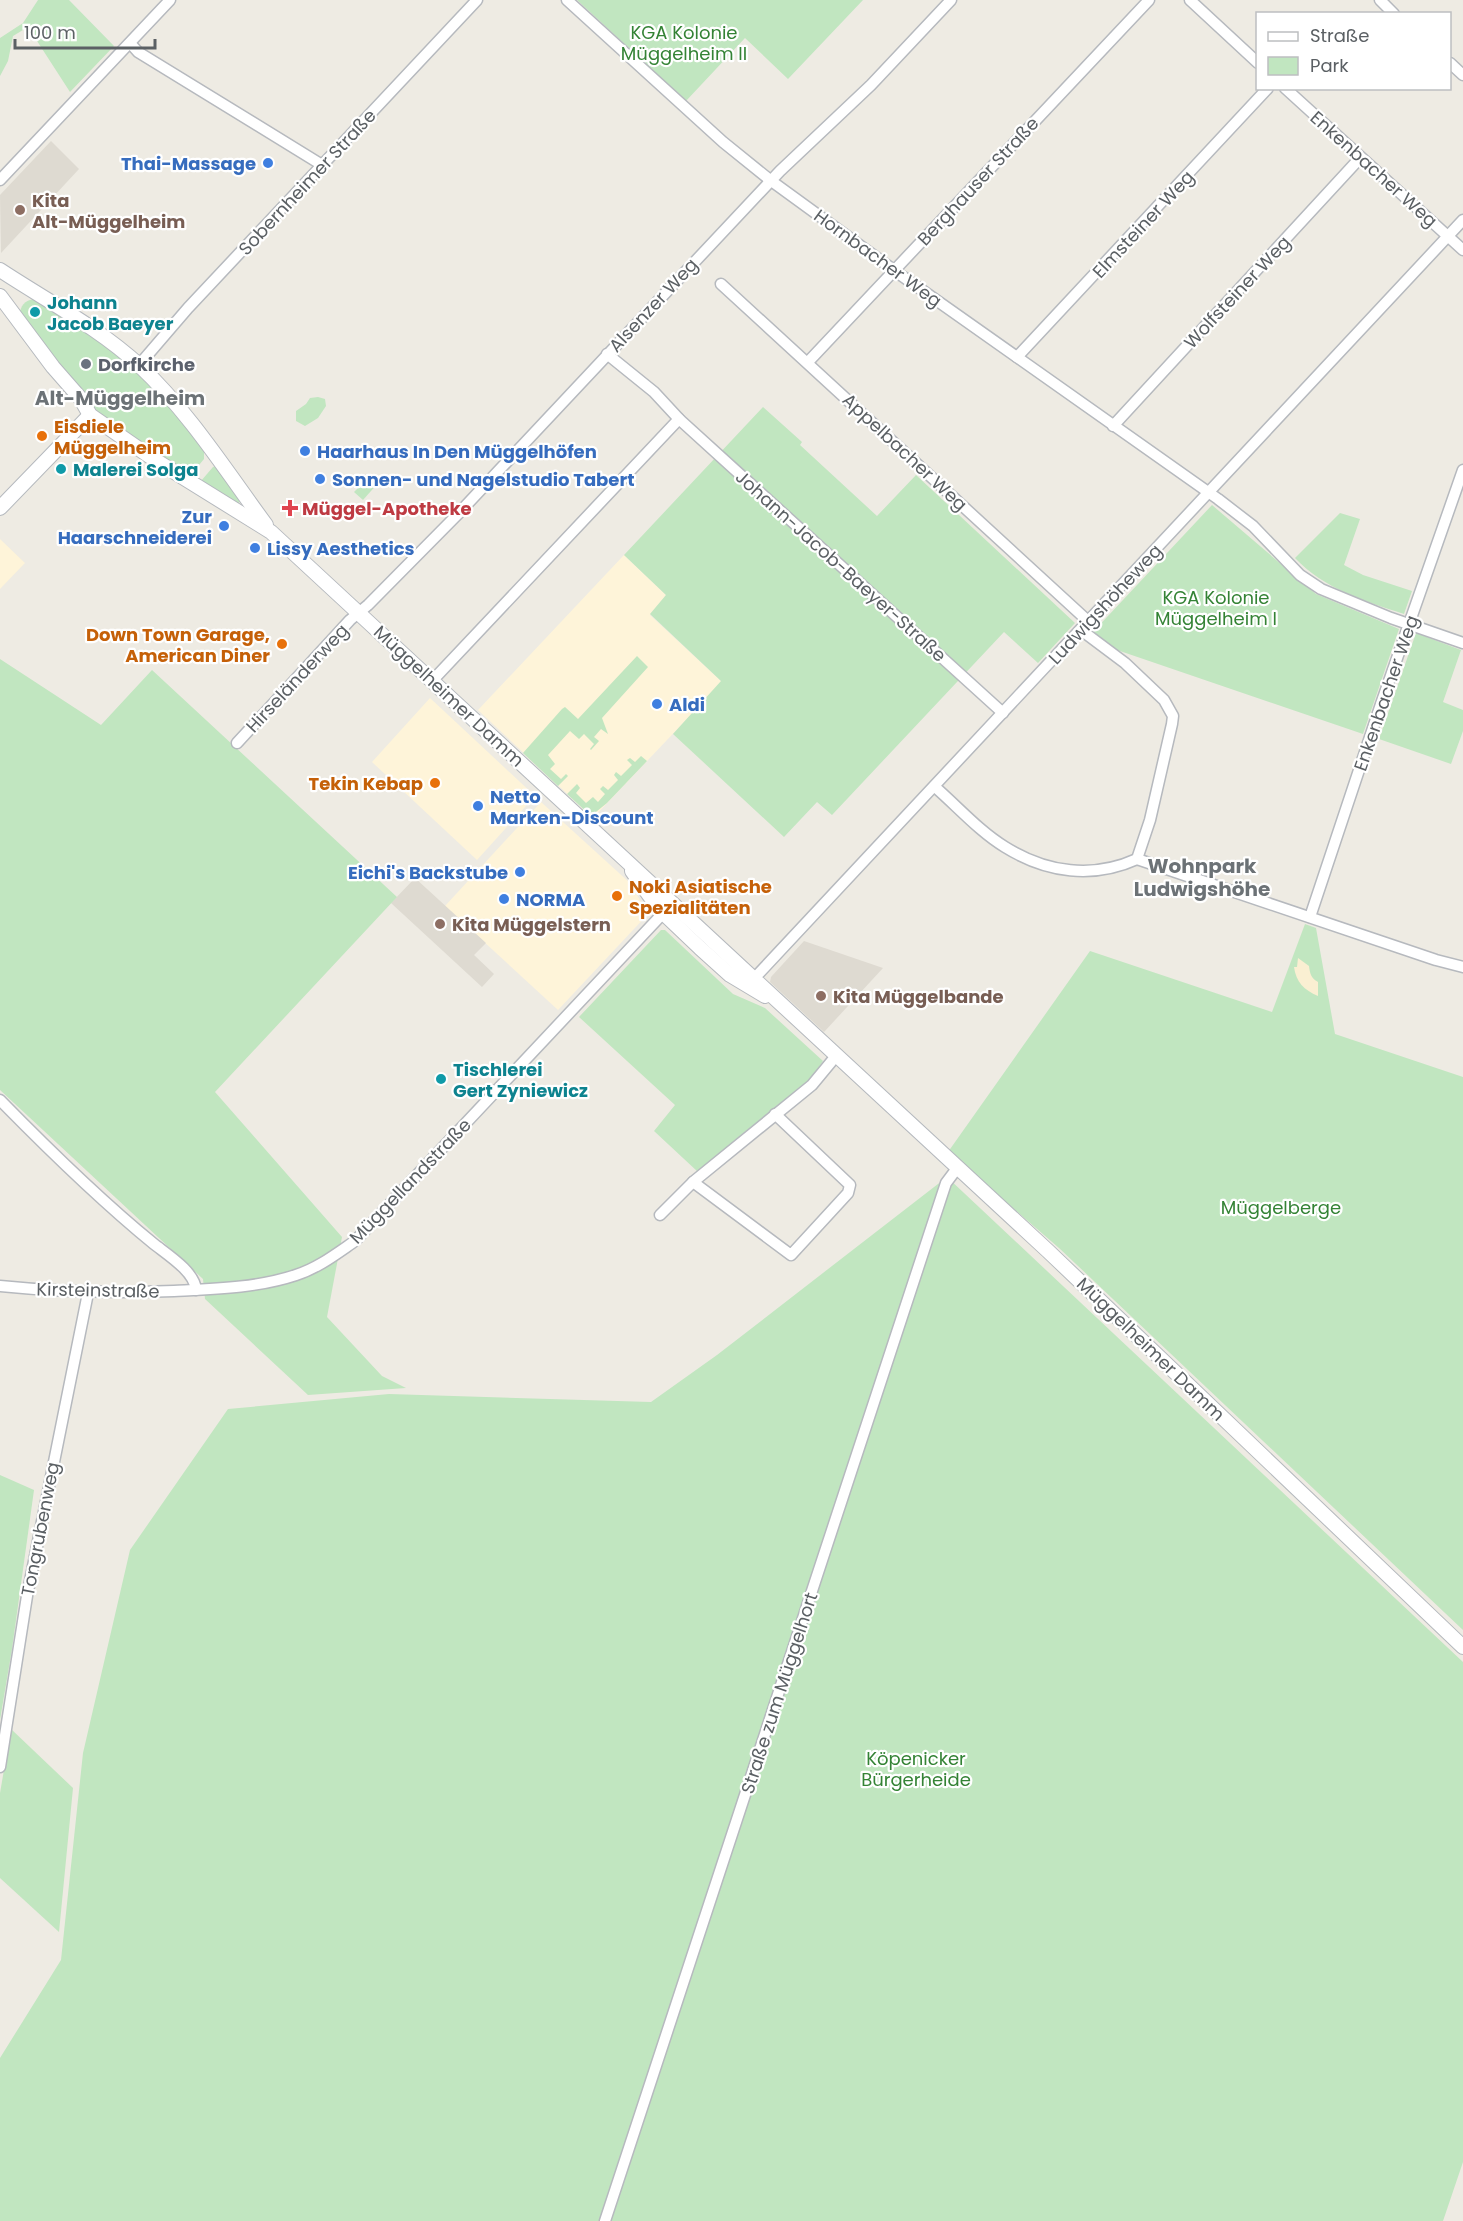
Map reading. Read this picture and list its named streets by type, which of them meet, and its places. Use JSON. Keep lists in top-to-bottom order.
{
  "streets": {
    "main road": ["Müggelheimer Damm"],
    "street": [
      "Enkenbacher Weg",
      "Berghauser Straße",
      "Sobernheimer Straße",
      "Elmsteiner Weg",
      "Hornbacher Weg",
      "Wolfsteiner Weg",
      "Alsenzer Weg",
      "Appelbacher Weg",
      "Johann-Jacob-Baeyer-Straße",
      "Ludwigshöheweg",
      "Hirseländerweg",
      "Müggellandstraße",
      "Kirsteinstraße",
      "Tongrubenweg",
      "Straße zum Müggelhort"
    ]
  },
  "crossings": [
    ["Enkenbacher Weg", "Hornbacher Weg"],
    ["Enkenbacher Weg", "Wolfsteiner Weg"],
    ["Enkenbacher Weg", "Ludwigshöheweg"],
    ["Berghauser Straße", "Hornbacher Weg"],
    ["Berghauser Straße", "Appelbacher Weg"],
    ["Elmsteiner Weg", "Hornbacher Weg"],
    ["Hornbacher Weg", "Wolfsteiner Weg"],
    ["Hornbacher Weg", "Alsenzer Weg"],
    ["Hornbacher Weg", "Ludwigshöheweg"],
    ["Alsenzer Weg", "Johann-Jacob-Baeyer-Straße"],
    ["Alsenzer Weg", "Hirseländerweg"],
    ["Alsenzer Weg", "Müggelheimer Damm"],
    ["Appelbacher Weg", "Ludwigshöheweg"],
    ["Johann-Jacob-Baeyer-Straße", "Ludwigshöheweg"],
    ["Ludwigshöheweg", "Müggelheimer Damm"],
    ["Hirseländerweg", "Müggelheimer Damm"],
    ["Müggelheimer Damm", "Müggellandstraße"],
    ["Müggelheimer Damm", "Straße zum Müggelhort"],
    ["Müggellandstraße", "Kirsteinstraße"],
    ["Kirsteinstraße", "Tongrubenweg"]
  ],
  "districts": ["Alt-Müggelheim", "Wohnpark Ludwigshöhe"],
  "parks": [
    "KGA Kolonie Müggelheim II",
    "KGA Kolonie Müggelheim I",
    "Müggelberge",
    "Köpenicker Bürgerheide"
  ],
  "places": {
    "other": [
      "Thai-Massage",
      "Kita Alt-Müggelheim",
      "Johann Jacob Baeyer",
      "Dorfkirche",
      "Eisdiele Müggelheim",
      "Haarhaus In Den Müggelhöfen",
      "Malerei Solga",
      "Sonnen- und Nagelstudio Tabert",
      "Zur Haarschneiderei",
      "Lissy Aesthetics",
      "Down Town Garage, American Diner",
      "Aldi",
      "Tekin Kebap",
      "Netto Marken-Discount",
      "Eichi's Backstube",
      "Noki Asiatische Spezialitäten",
      "NORMA",
      "Kita Müggelstern",
      "Kita Müggelbande",
      "Tischlerei Gert Zyniewicz"
    ],
    "health": ["Müggel-Apotheke"]
  },
  "legend": ["Straße", "Park"],
  "scale_bar": "100 m"
}
